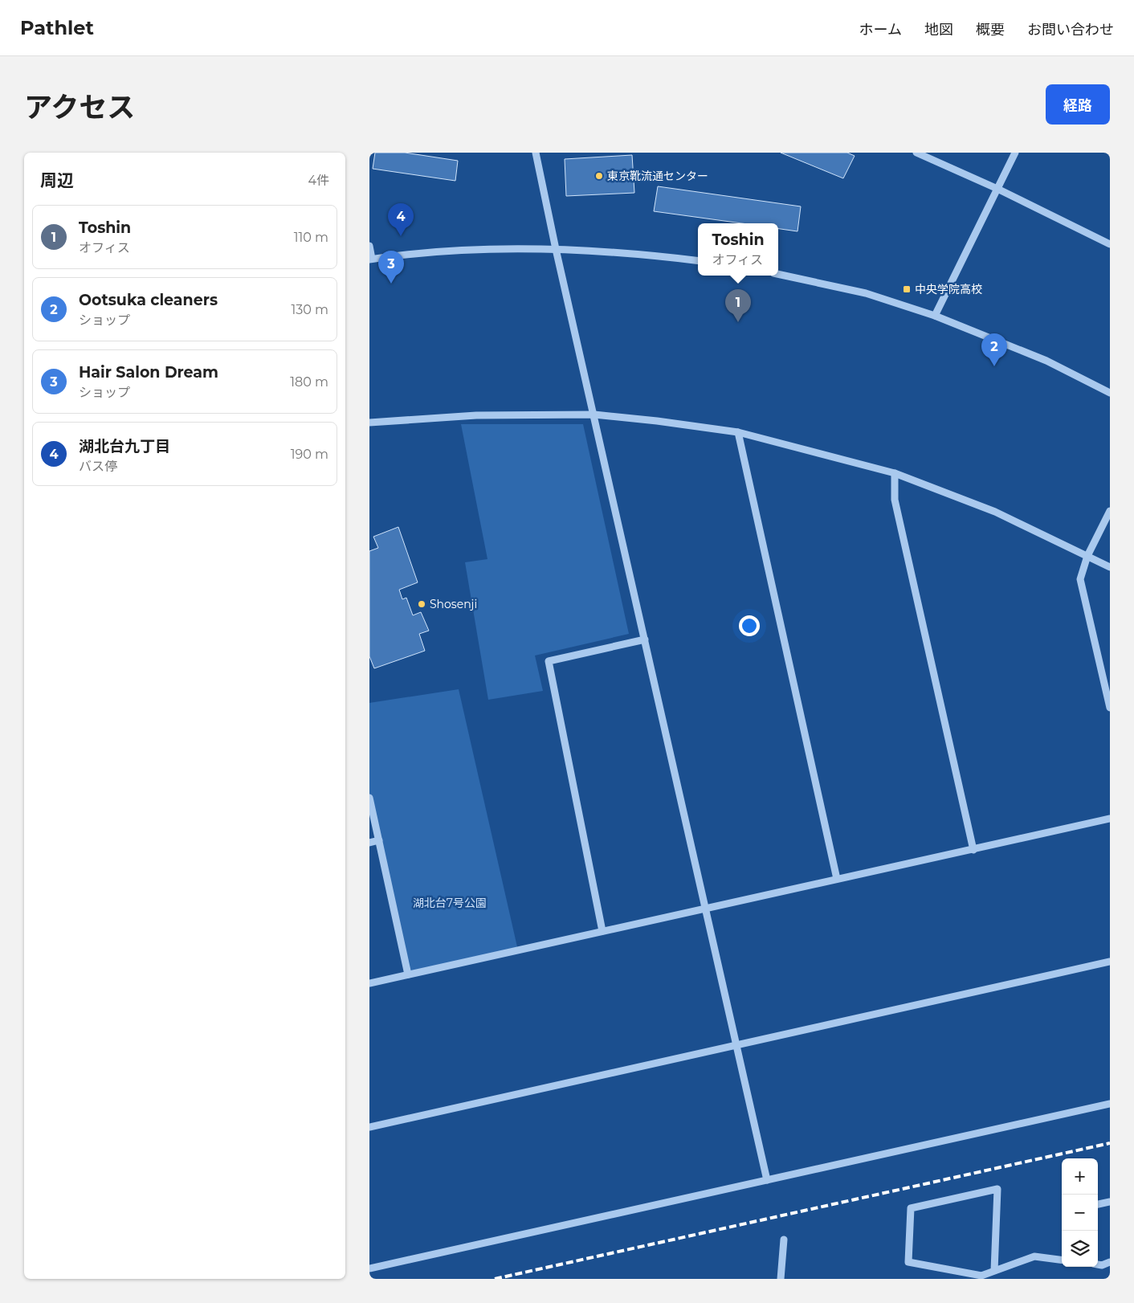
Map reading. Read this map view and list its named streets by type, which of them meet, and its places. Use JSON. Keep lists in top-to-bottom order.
{
  "parks": ["湖北台7号公園"],
  "places": {
    "other": ["東京靴流通センター", "Shosenji"],
    "transit": ["中央学院高校"]
  },
  "page": {
    "header": "Pathlet",
    "nav": [
      "ホーム",
      "地図",
      "概要",
      "お問い合わせ"
    ],
    "title": "アクセス",
    "buttons": "経路",
    "heading": ["周辺", "4件"],
    "pins": [
      "4",
      "3",
      "1",
      "2"
    ],
    "list": [
      {
        "mark": "1",
        "name": "Toshin",
        "note": "オフィス",
        "value": "110 m"
      },
      {
        "mark": "2",
        "name": "Ootsuka cleaners",
        "note": "ショップ",
        "value": "130 m"
      },
      {
        "mark": "3",
        "name": "Hair Salon Dream",
        "note": "ショップ",
        "value": "180 m"
      },
      {
        "mark": "4",
        "name": "湖北台九丁目",
        "note": "バス停",
        "value": "190 m"
      }
    ],
    "popup": ["Toshin", "オフィス"],
    "map_buttons": ["+", "−"]
  }
}
